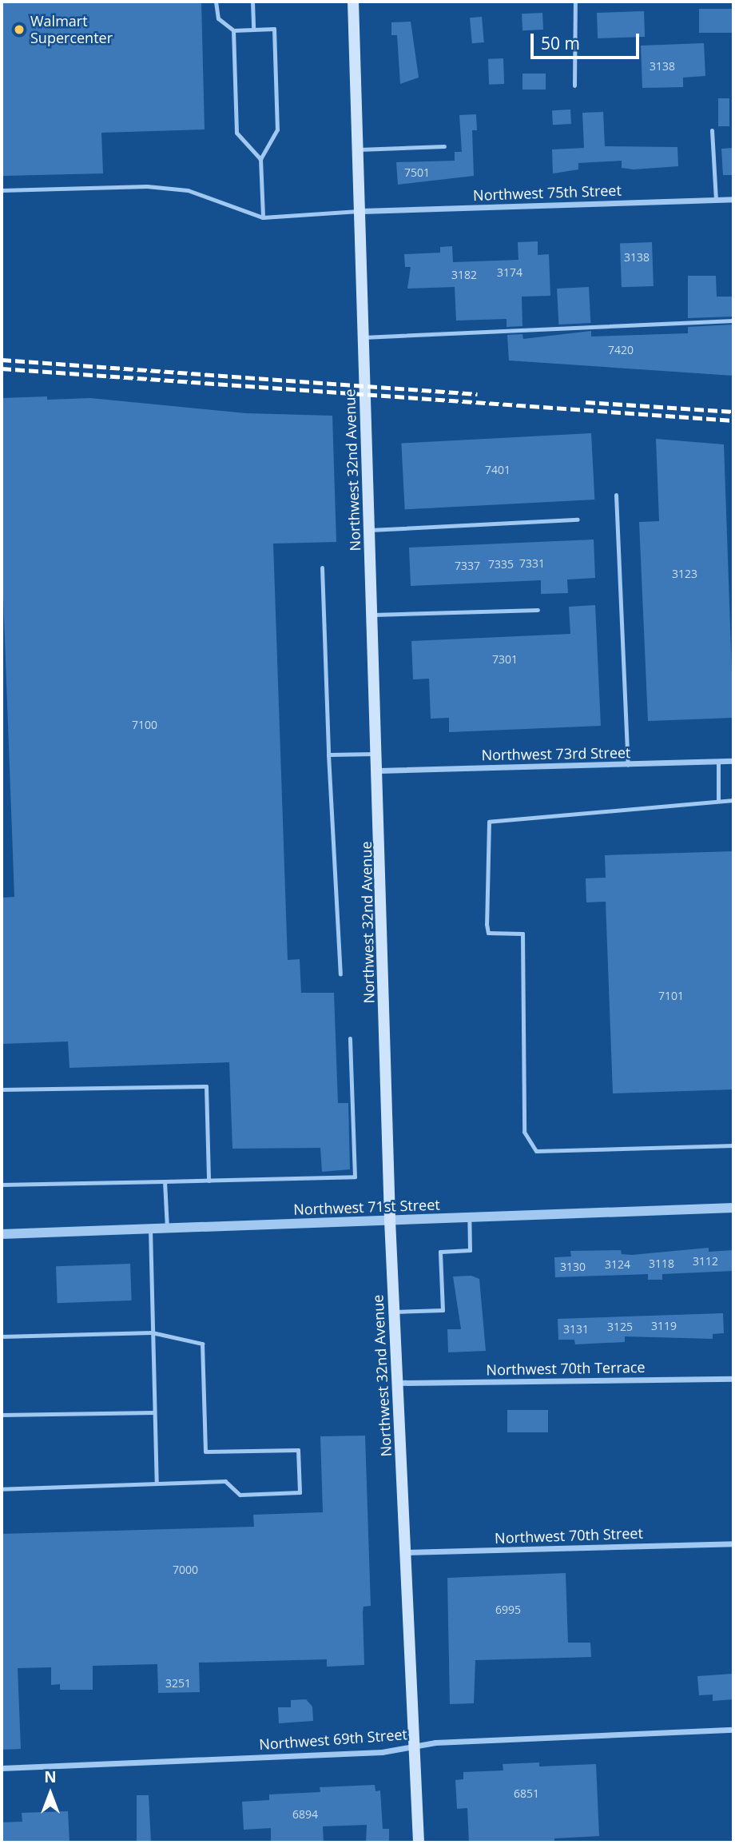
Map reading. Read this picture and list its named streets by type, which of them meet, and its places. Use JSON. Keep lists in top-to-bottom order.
{
  "streets": {
    "main road": ["Northwest 32nd Avenue"],
    "street": [
      "Northwest 75th Street",
      "Northwest 73rd Street",
      "Northwest 71st Street",
      "Northwest 70th Terrace",
      "Northwest 70th Street",
      "Northwest 69th Street"
    ]
  },
  "crossings": [
    ["Northwest 75th Street", "Northwest 32nd Avenue"],
    ["Northwest 32nd Avenue", "Northwest 73rd Street"],
    ["Northwest 32nd Avenue", "Northwest 71st Street"],
    ["Northwest 32nd Avenue", "Northwest 70th Terrace"],
    ["Northwest 32nd Avenue", "Northwest 70th Street"],
    ["Northwest 32nd Avenue", "Northwest 69th Street"]
  ],
  "places": ["Walmart Supercenter"],
  "house_numbers": [
    "3138",
    "7501",
    "3138",
    "3174",
    "3182",
    "7420",
    "7401",
    "7331",
    "7335",
    "7337",
    "3123",
    "7301",
    "7100",
    "7101",
    "3112",
    "3118",
    "3124",
    "3130",
    "3119",
    "3125",
    "3131",
    "7000",
    "6995",
    "3251",
    "6851",
    "6894"
  ],
  "scale_bar": "50 m",
  "north": "top"
}
